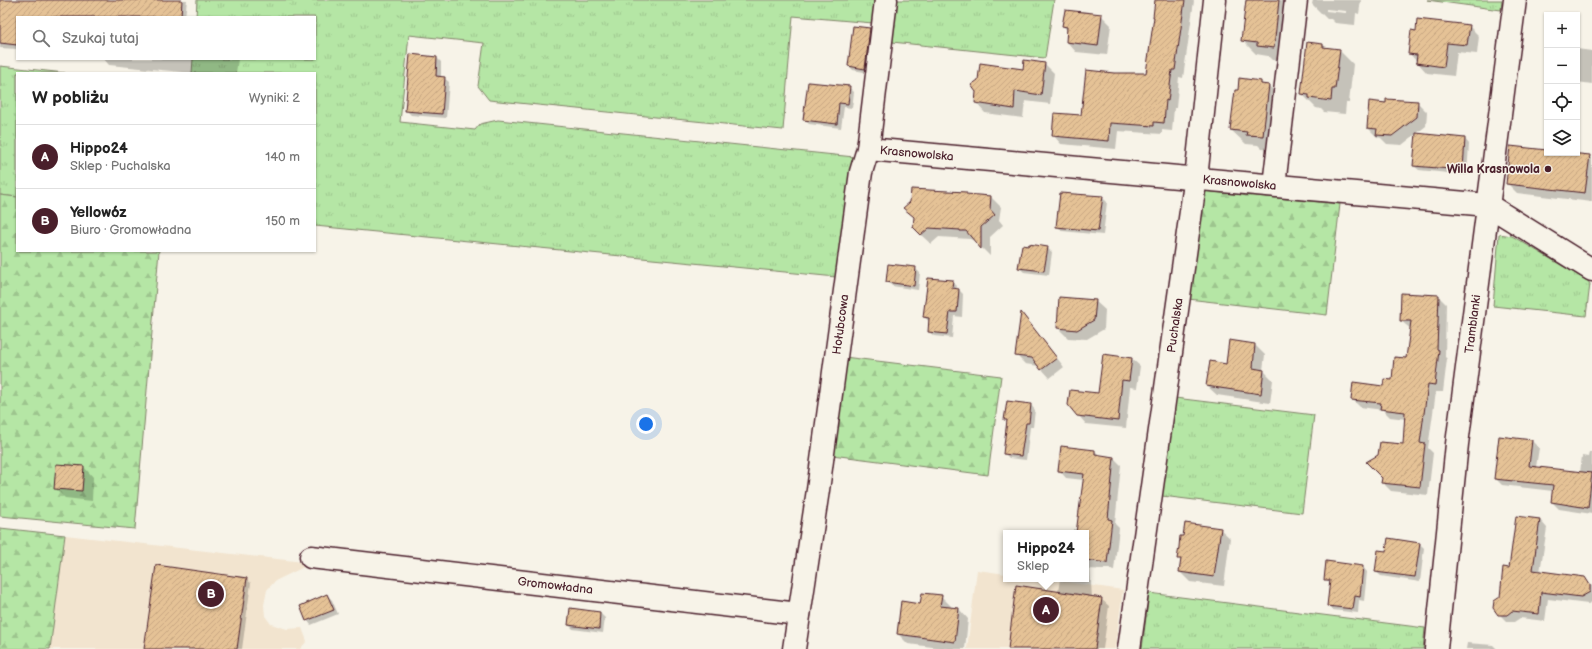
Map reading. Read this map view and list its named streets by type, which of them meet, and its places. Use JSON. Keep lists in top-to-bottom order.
{
  "streets": {
    "street": [
      "Krasnowolska",
      "Hołubcowa",
      "Tramblanki",
      "Puchalska",
      "Gromowładna"
    ]
  },
  "crossings": [
    ["Krasnowolska", "Hołubcowa"],
    ["Krasnowolska", "Tramblanki"],
    ["Krasnowolska", "Puchalska"],
    ["Hołubcowa", "Gromowładna"]
  ],
  "places": ["Willa Krasnowola"],
  "page": {
    "map_buttons": ["+", "−"],
    "search": "Szukaj tutaj",
    "heading": ["W pobliżu", "Wyniki: 2"],
    "list": [
      {
        "mark": "A",
        "name": "Hippo24",
        "note": "Sklep · Puchalska",
        "value": "140 m"
      },
      {
        "mark": "B",
        "name": "Yellowóz",
        "note": "Biuro · Gromowładna",
        "value": "150 m"
      }
    ],
    "popup": ["Hippo24", "Sklep"],
    "pins": ["B", "A"]
  }
}
